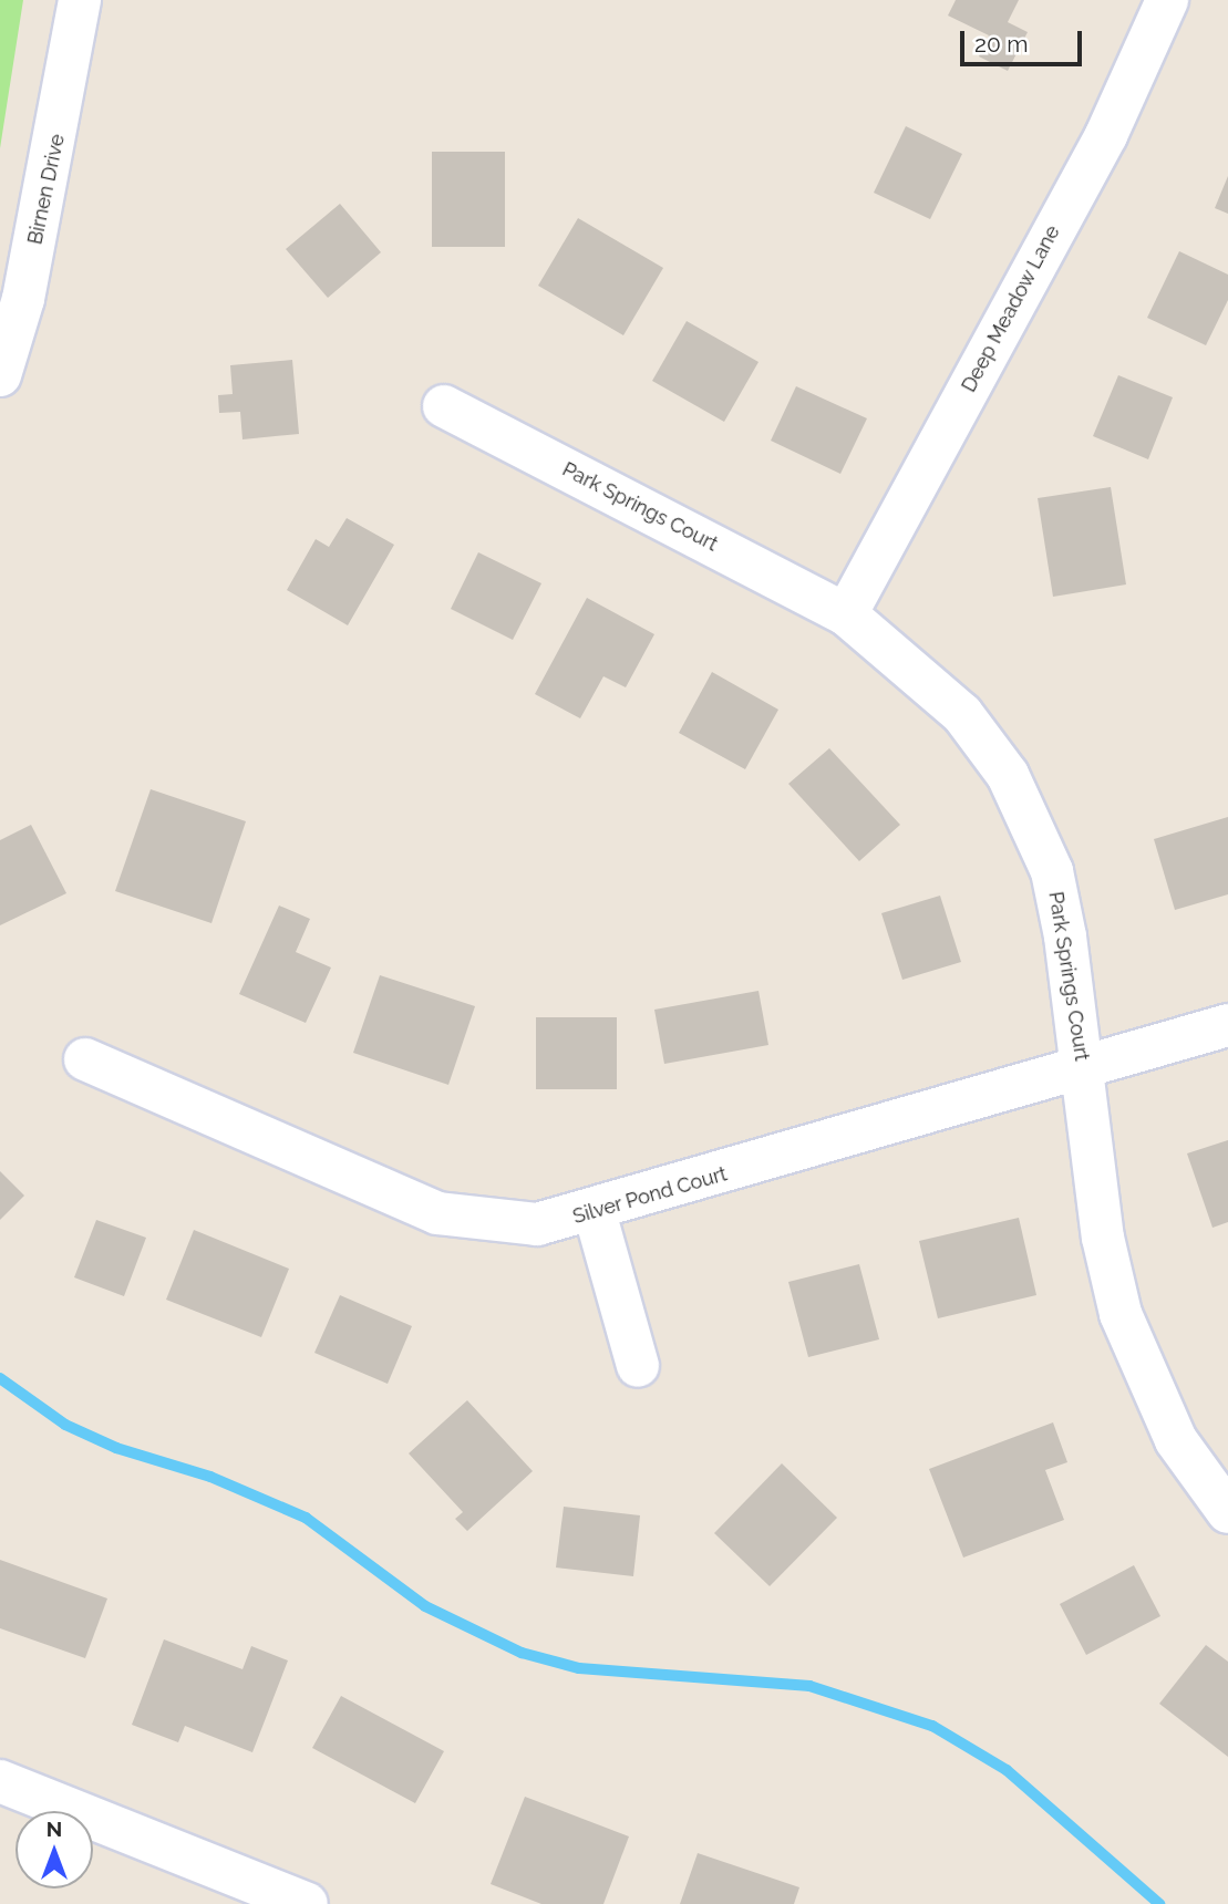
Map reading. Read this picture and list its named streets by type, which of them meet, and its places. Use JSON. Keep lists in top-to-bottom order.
{
  "streets": {
    "street": [
      "Birnen Drive",
      "Deep Meadow Lane",
      "Park Springs Court",
      "Silver Pond Court"
    ]
  },
  "crossings": [
    ["Deep Meadow Lane", "Park Springs Court"],
    ["Park Springs Court", "Silver Pond Court"]
  ],
  "scale_bar": "20 m",
  "north": "top"
}
